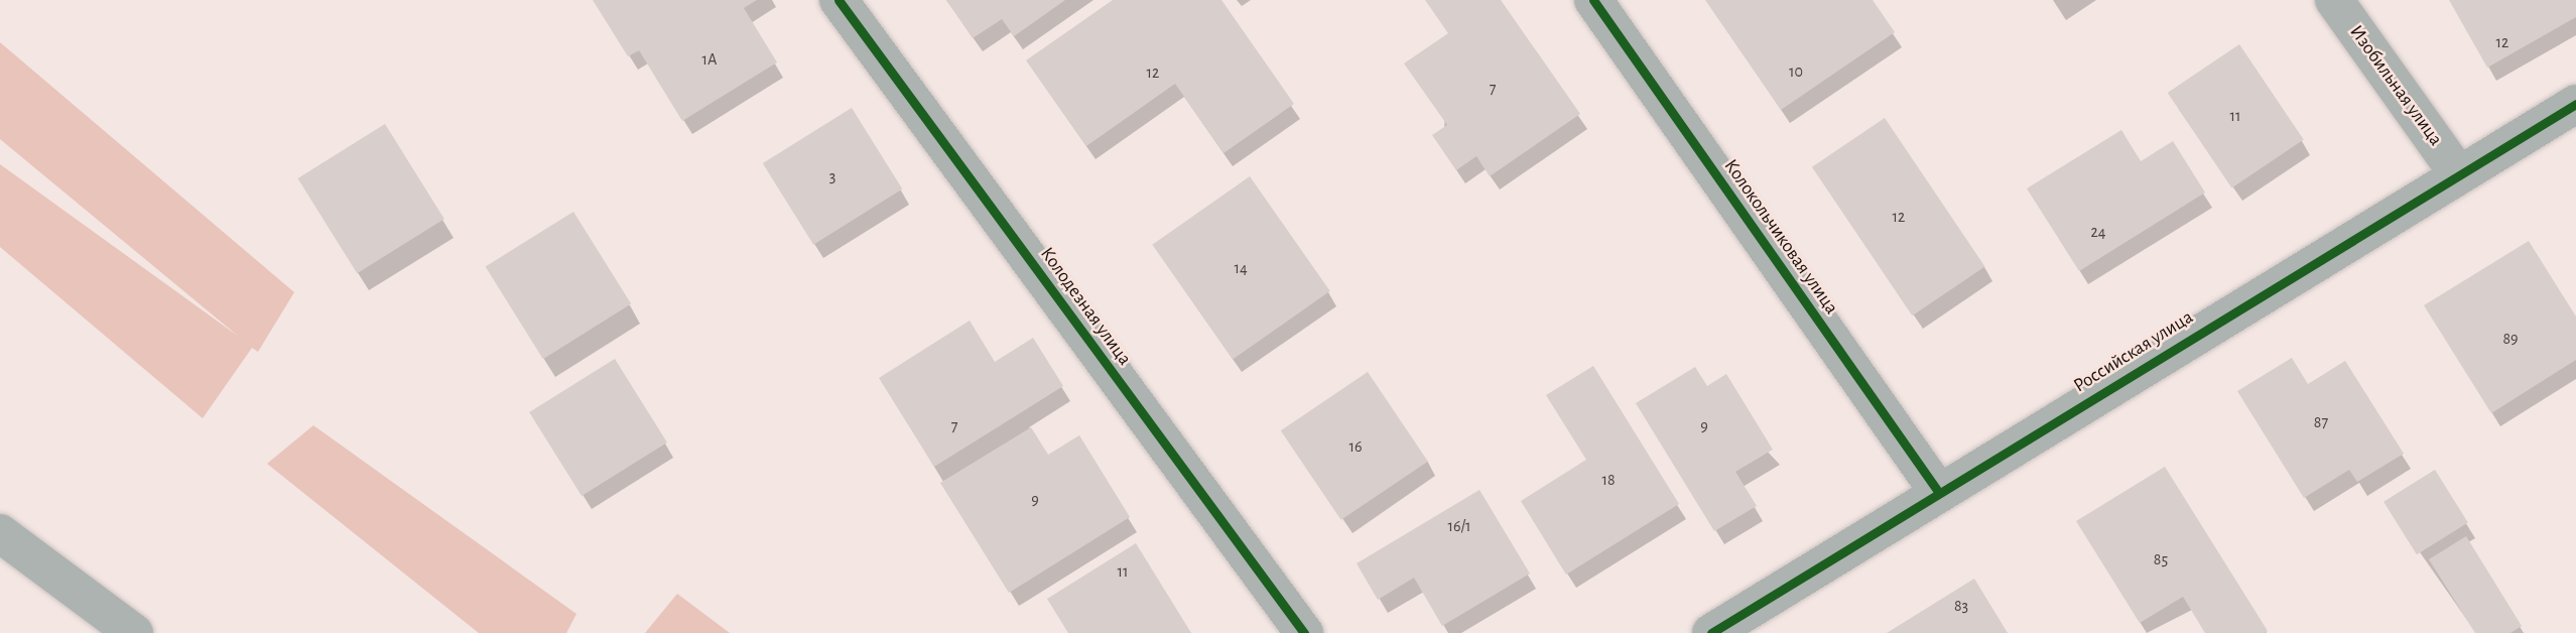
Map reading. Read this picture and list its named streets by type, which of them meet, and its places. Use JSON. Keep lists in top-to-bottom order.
{
  "streets": {
    "street": [
      "Изобильная улица",
      "Колокольчиковая улица",
      "Колодезная улица",
      "Российская улица"
    ]
  },
  "crossings": [
    ["Изобильная улица", "Российская улица"],
    ["Колокольчиковая улица", "Российская улица"]
  ],
  "house_numbers": [
    "12",
    "1А",
    "10",
    "12",
    "7",
    "11",
    "3",
    "12",
    "24",
    "14",
    "89",
    "87",
    "7",
    "9",
    "16",
    "18",
    "9",
    "16/1",
    "85",
    "11",
    "83"
  ]
}
